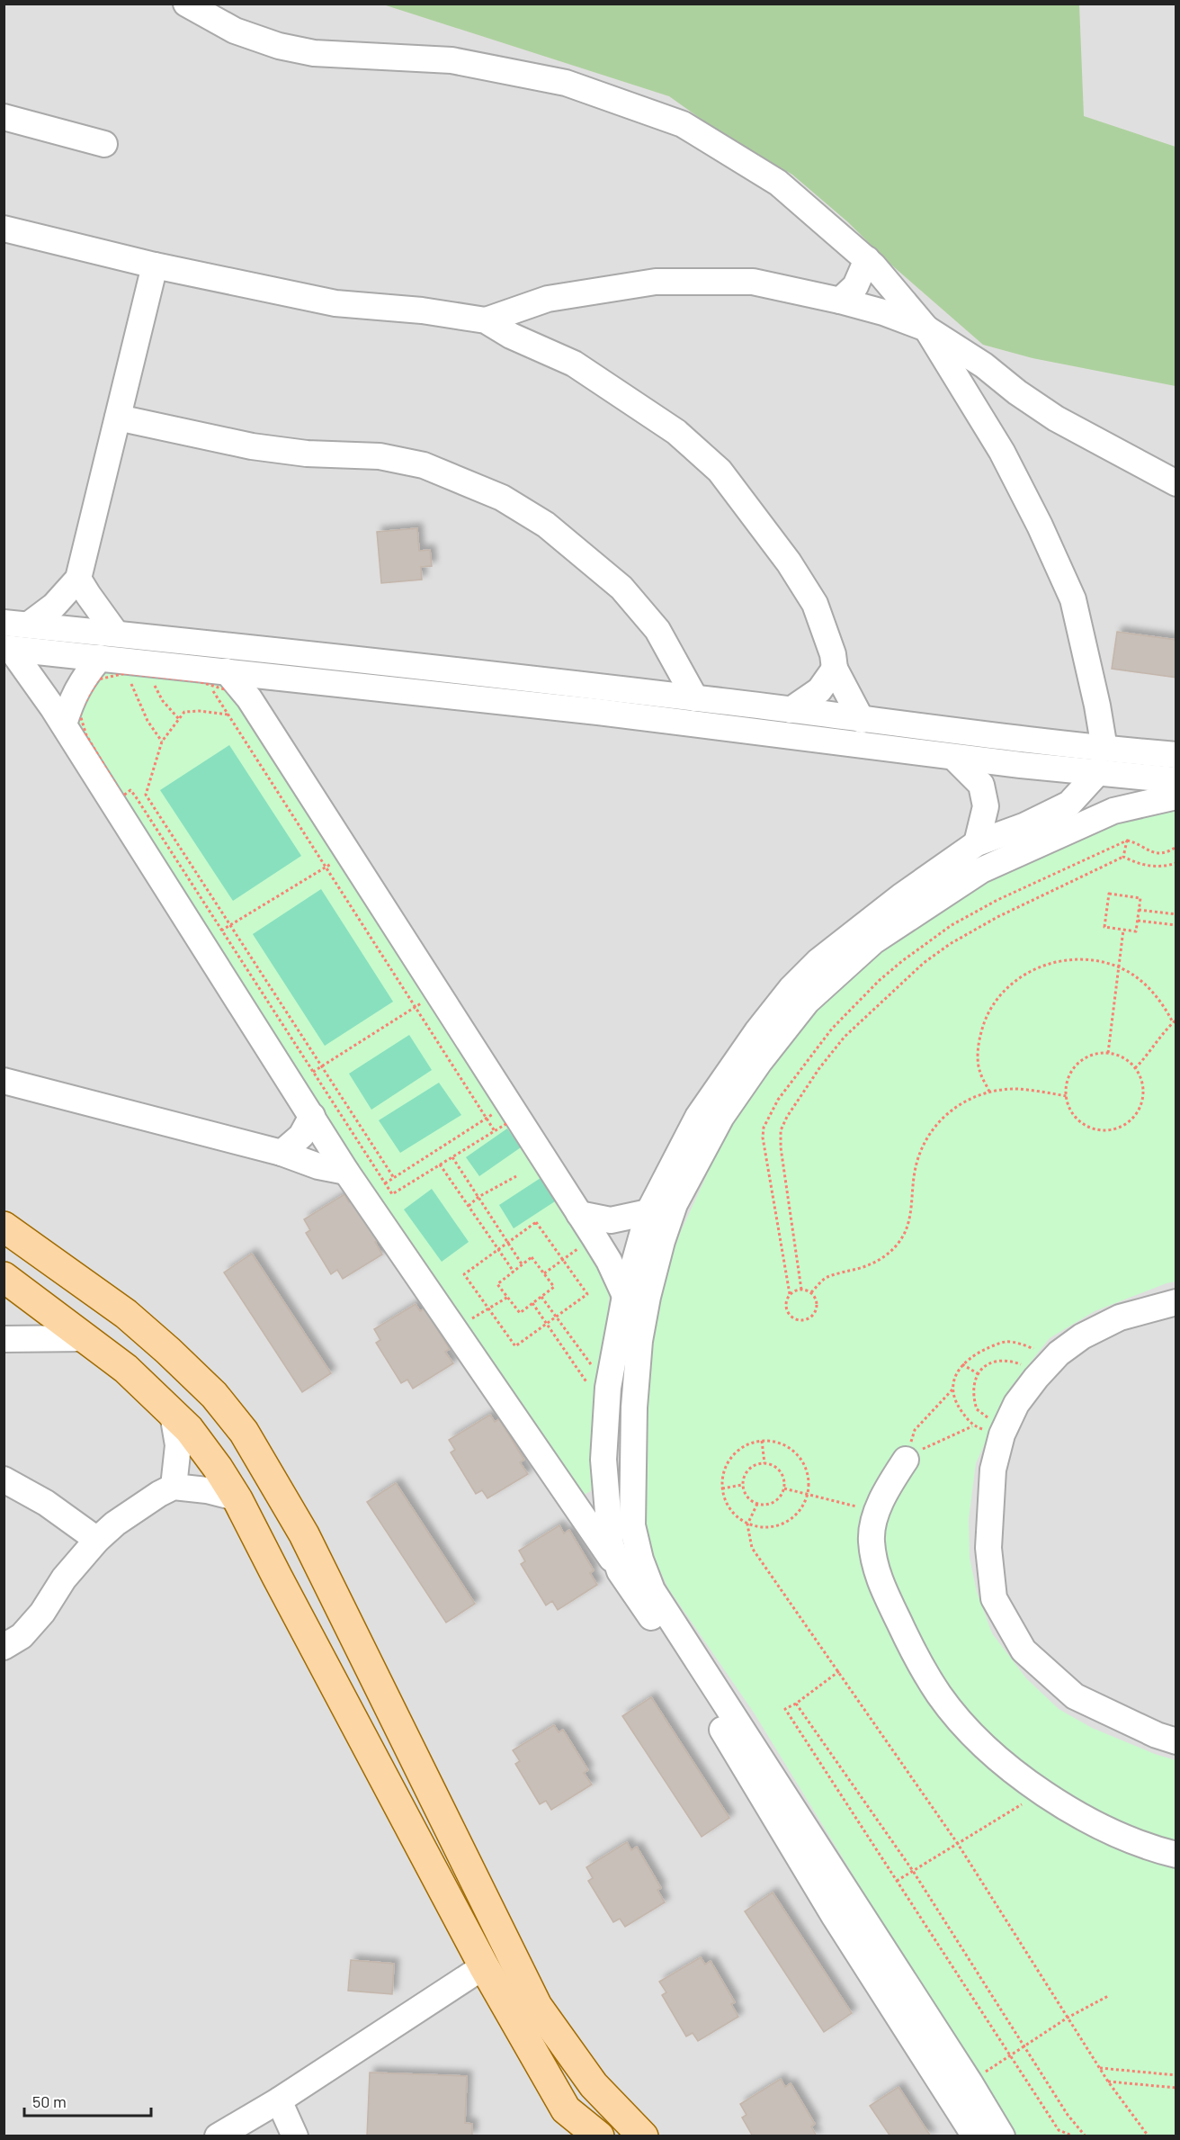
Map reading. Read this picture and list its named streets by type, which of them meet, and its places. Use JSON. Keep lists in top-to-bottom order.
{
  "scale_bar": "50 m"
}
